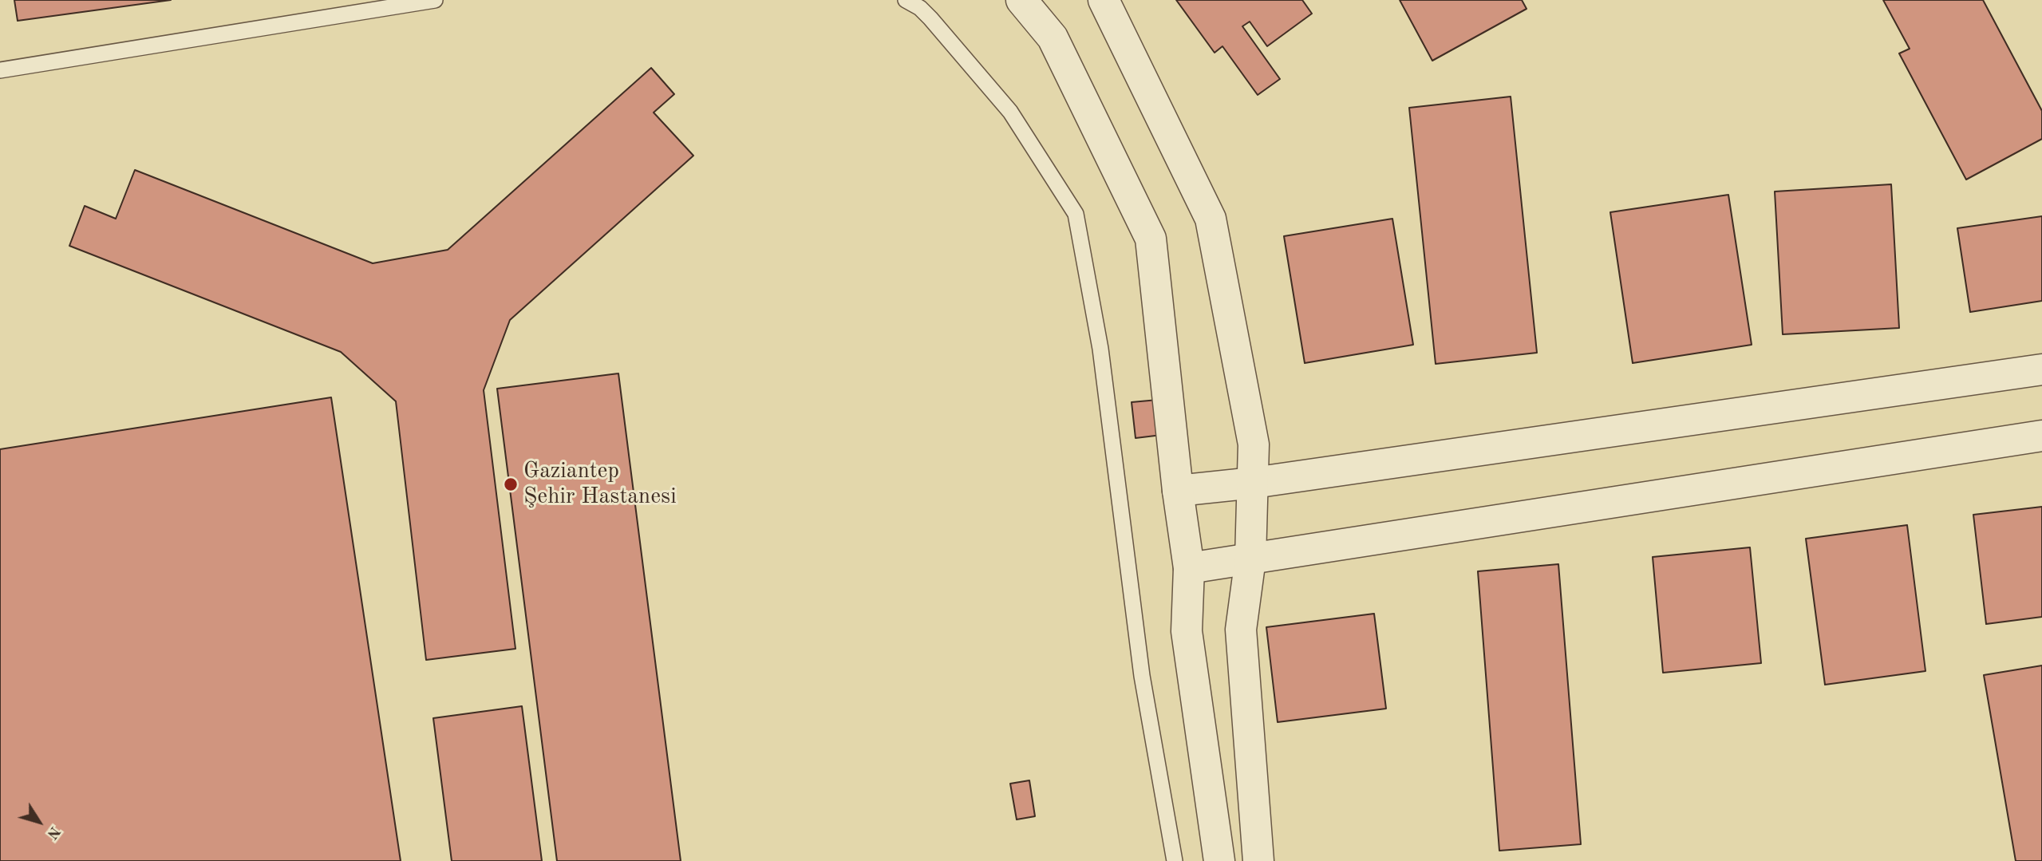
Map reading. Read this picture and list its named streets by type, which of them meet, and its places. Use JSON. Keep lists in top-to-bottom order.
{
  "places": ["Gaziantep Şehir Hastanesi"],
  "north": "bottom right"
}
